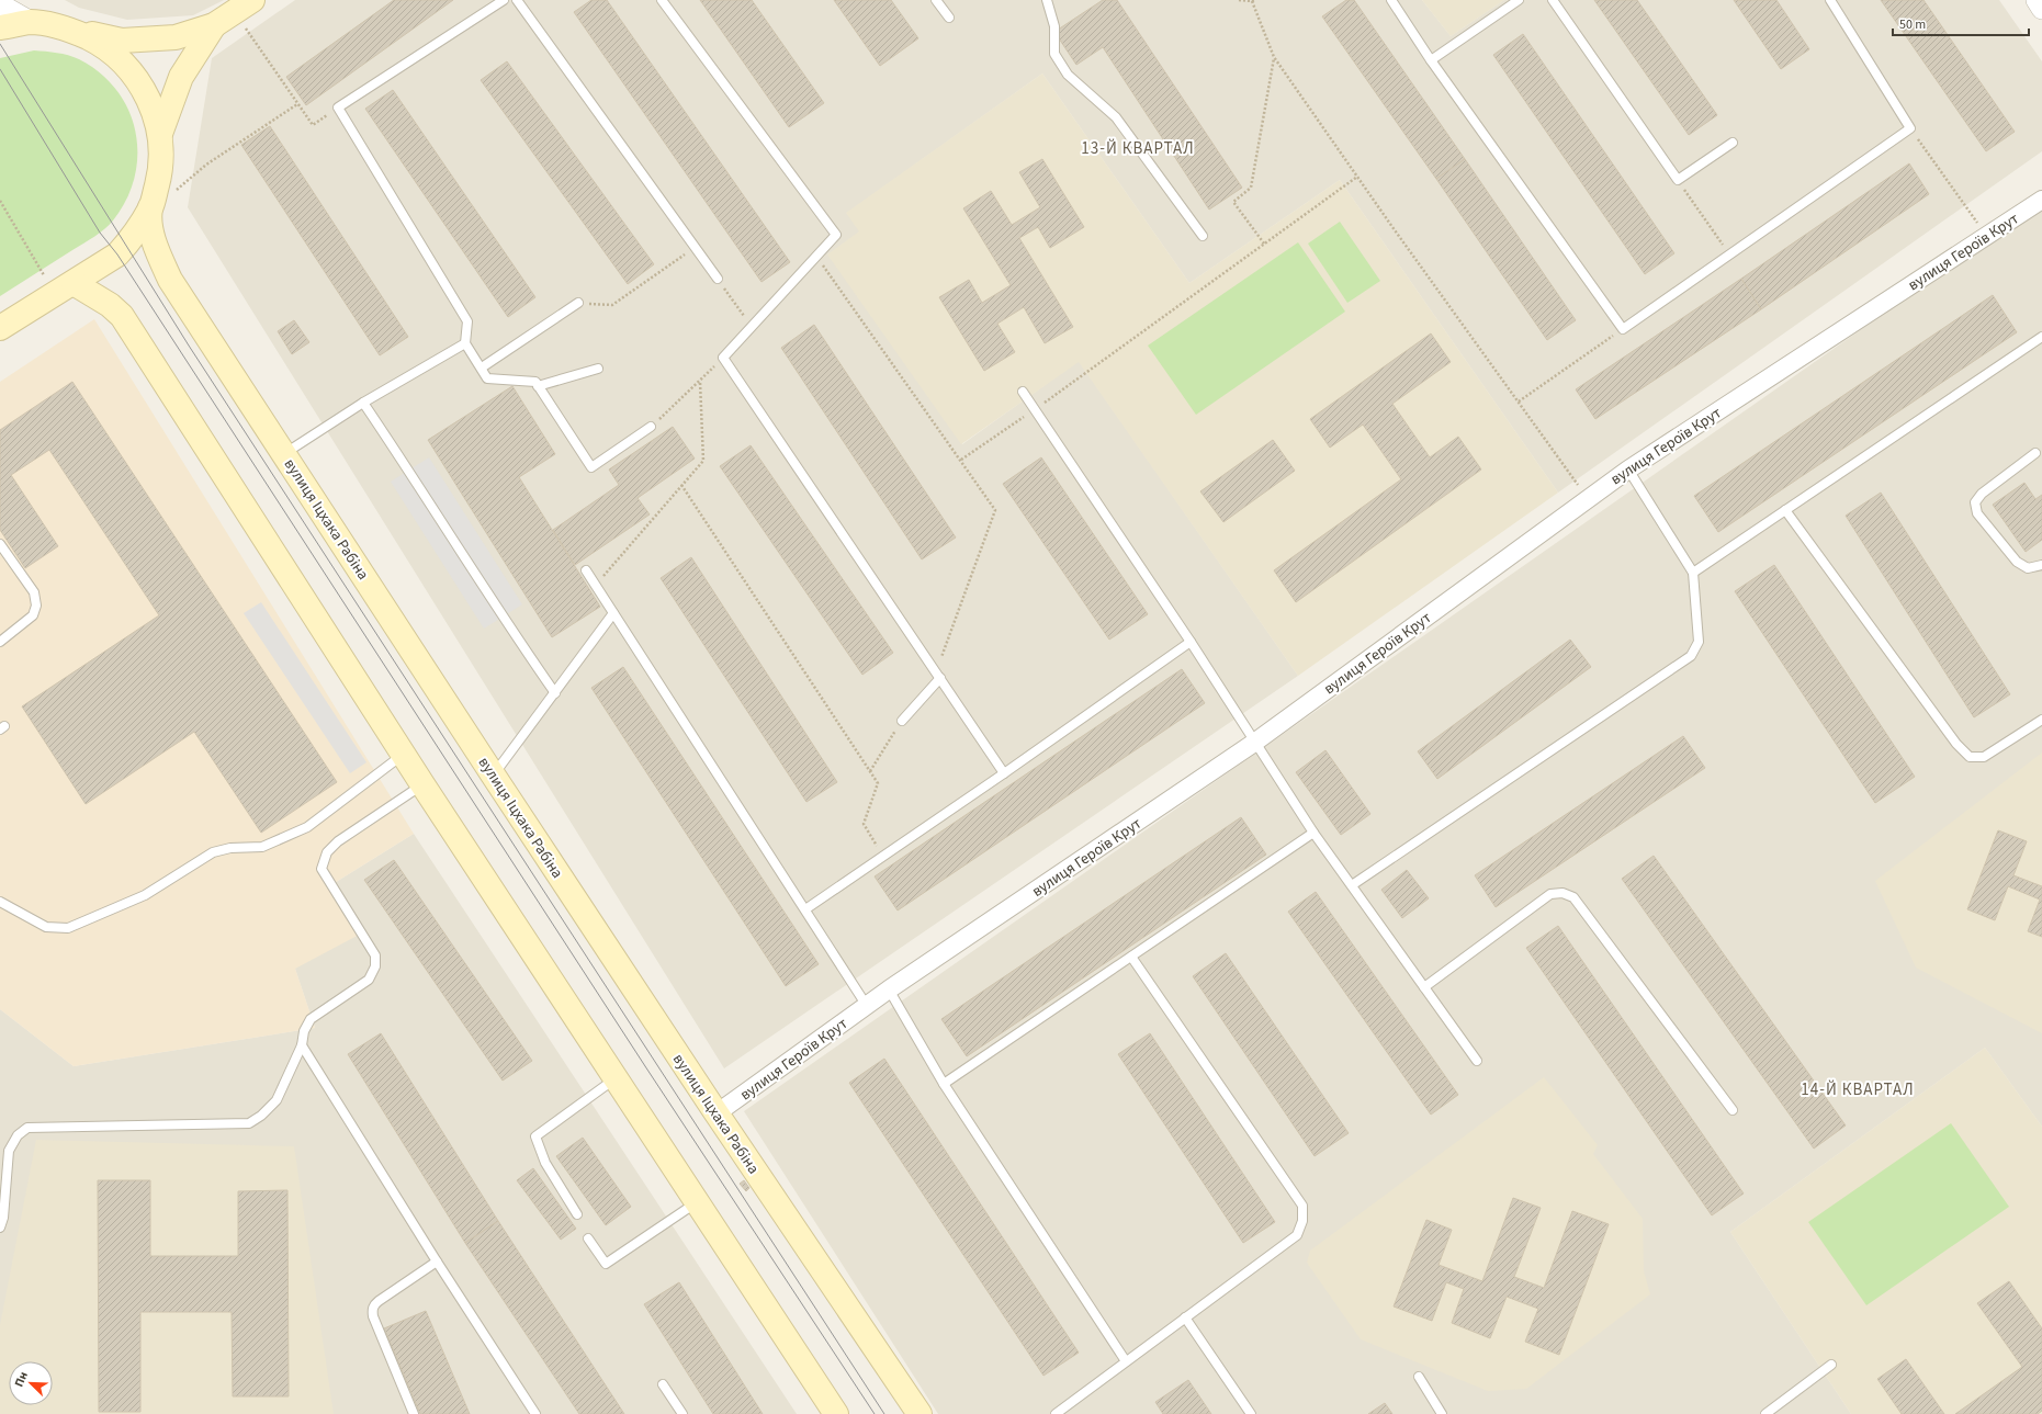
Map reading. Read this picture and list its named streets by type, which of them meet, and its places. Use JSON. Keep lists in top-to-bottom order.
{
  "streets": {
    "main road": ["вулиця Іцхака Рабіна"],
    "street": ["вулиця Героїв Крут"]
  },
  "crossings": [
    ["вулиця Героїв Крут", "вулиця Іцхака Рабіна"]
  ],
  "districts": ["13-Й КВАРТАЛ", "14-Й КВАРТАЛ"],
  "scale_bar": "50 m",
  "north": "top left"
}
